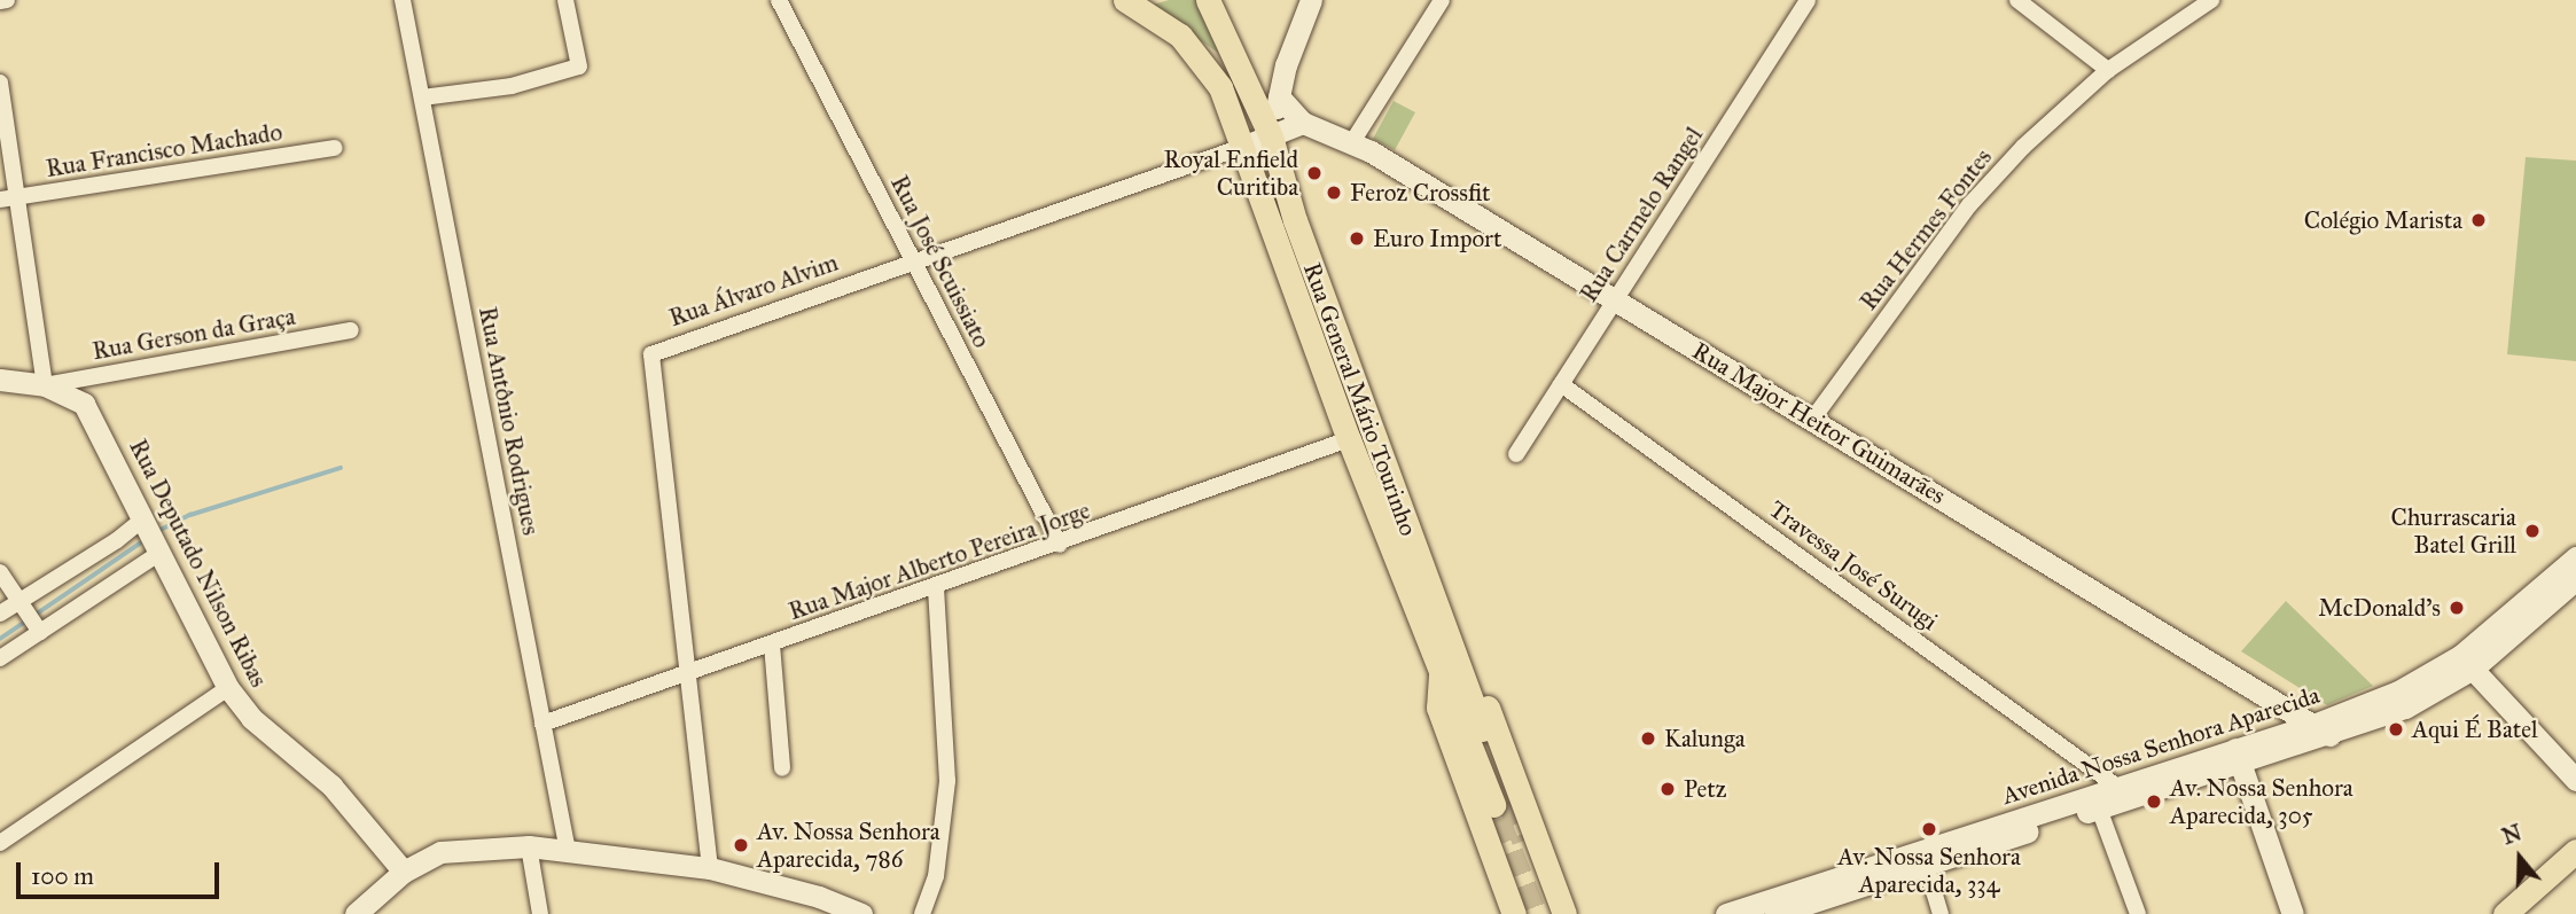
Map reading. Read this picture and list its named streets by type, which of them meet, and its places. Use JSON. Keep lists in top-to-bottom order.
{
  "streets": {
    "main road": ["Rua General Mário Tourinho"],
    "street": [
      "Rua Francisco Machado",
      "Rua Carmelo Rangel",
      "Rua Hermes Fontes",
      "Rua José Scuissiato",
      "Rua Álvaro Alvim",
      "Rua Gerson da Graça",
      "Rua Antônio Rodrigues",
      "Rua Major Heitor Guimarães",
      "Rua Major Alberto Pereira Jorge",
      "Rua Deputado Nilson Ribas",
      "Travessa José Surugi",
      "Avenida Nossa Senhora Aparecida"
    ]
  },
  "crossings": [
    ["Rua Carmelo Rangel", "Rua Major Heitor Guimarães"],
    ["Rua Carmelo Rangel", "Travessa José Surugi"],
    ["Rua Hermes Fontes", "Rua Major Heitor Guimarães"],
    ["Rua José Scuissiato", "Rua Álvaro Alvim"],
    ["Rua José Scuissiato", "Rua Major Alberto Pereira Jorge"],
    ["Rua Álvaro Alvim", "Rua General Mário Tourinho"],
    ["Rua Álvaro Alvim", "Rua Major Alberto Pereira Jorge"],
    ["Rua Gerson da Graça", "Rua Deputado Nilson Ribas"],
    ["Rua General Mário Tourinho", "Rua Major Alberto Pereira Jorge"],
    ["Rua Antônio Rodrigues", "Rua Major Alberto Pereira Jorge"],
    ["Rua Major Heitor Guimarães", "Avenida Nossa Senhora Aparecida"],
    ["Travessa José Surugi", "Avenida Nossa Senhora Aparecida"]
  ],
  "places": [
    "Royal Enfield Curitiba",
    "Feroz Crossfit",
    "Colégio Marista",
    "Euro Import",
    "Churrascaria Batel Grill",
    "McDonald's",
    "Aqui É Batel",
    "Kalunga",
    "Petz",
    "Av. Nossa Senhora Aparecida, 305",
    "Av. Nossa Senhora Aparecida, 334",
    "Av. Nossa Senhora Aparecida, 786"
  ],
  "scale_bar": "100 m",
  "north": "top"
}
